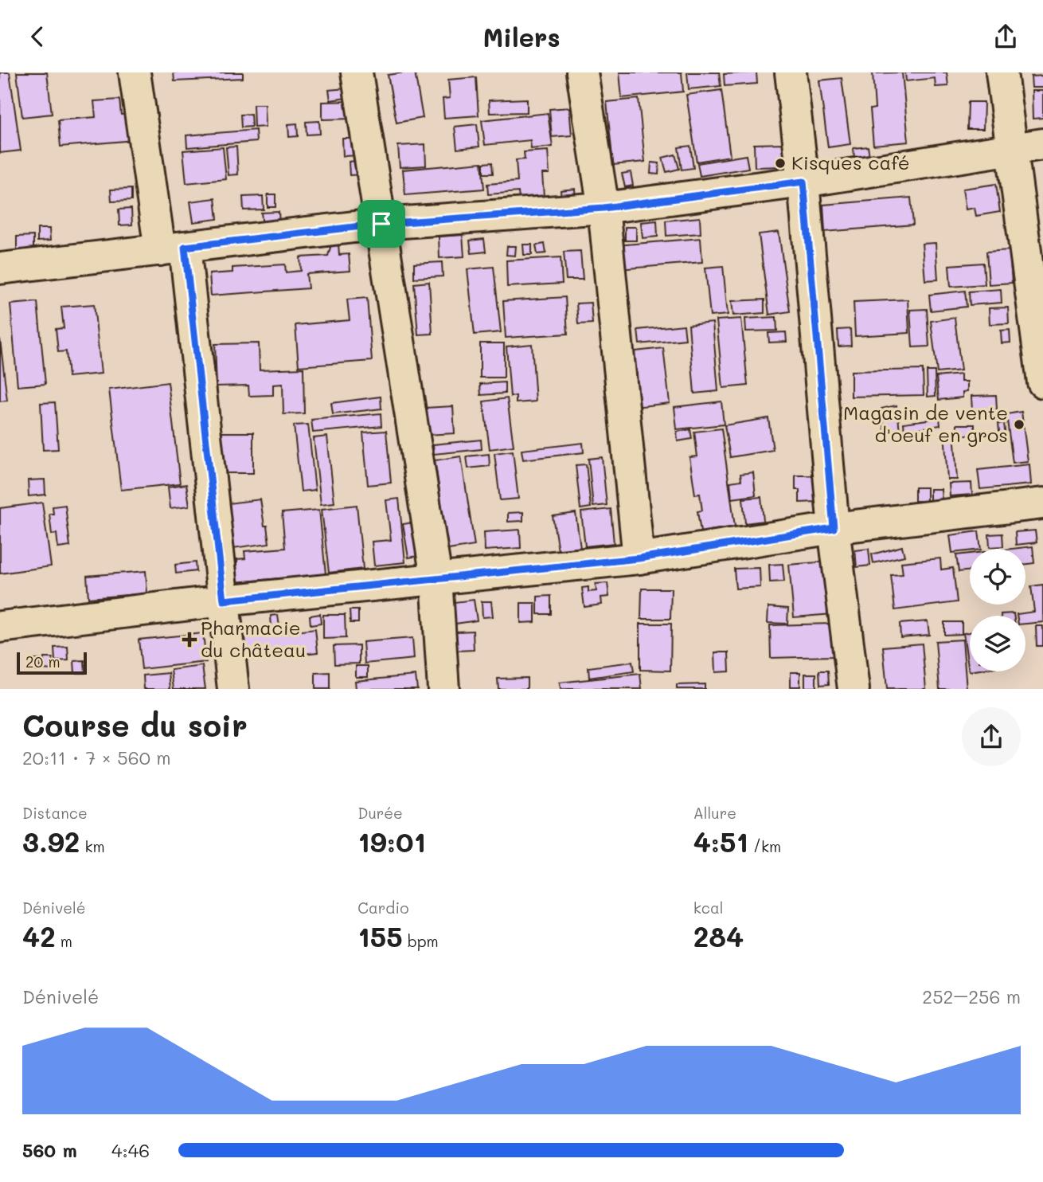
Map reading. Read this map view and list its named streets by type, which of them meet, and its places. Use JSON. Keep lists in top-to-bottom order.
{
  "places": {
    "other": ["Kisques café", "Magasin de vente d'oeuf en gros"],
    "health": ["Pharmacie du château"]
  },
  "scale_bar": "20 m",
  "page": {
    "header": "Milers",
    "scale": "20 m",
    "heading": ["Course du soir", "20:11 · 7 × 560 m"],
    "stats": [
      ["Distance", "3.92 km"],
      ["Durée", "19:01"],
      ["Allure", "4:51 /km"],
      ["Dénivelé", "42 m"],
      ["Cardio", "155 bpm"],
      ["kcal", "284"]
    ],
    "chart": ["Dénivelé", "252–256 m"],
    "list": [
      {
        "name": "560 m",
        "note": "4:46"
      }
    ]
  }
}
